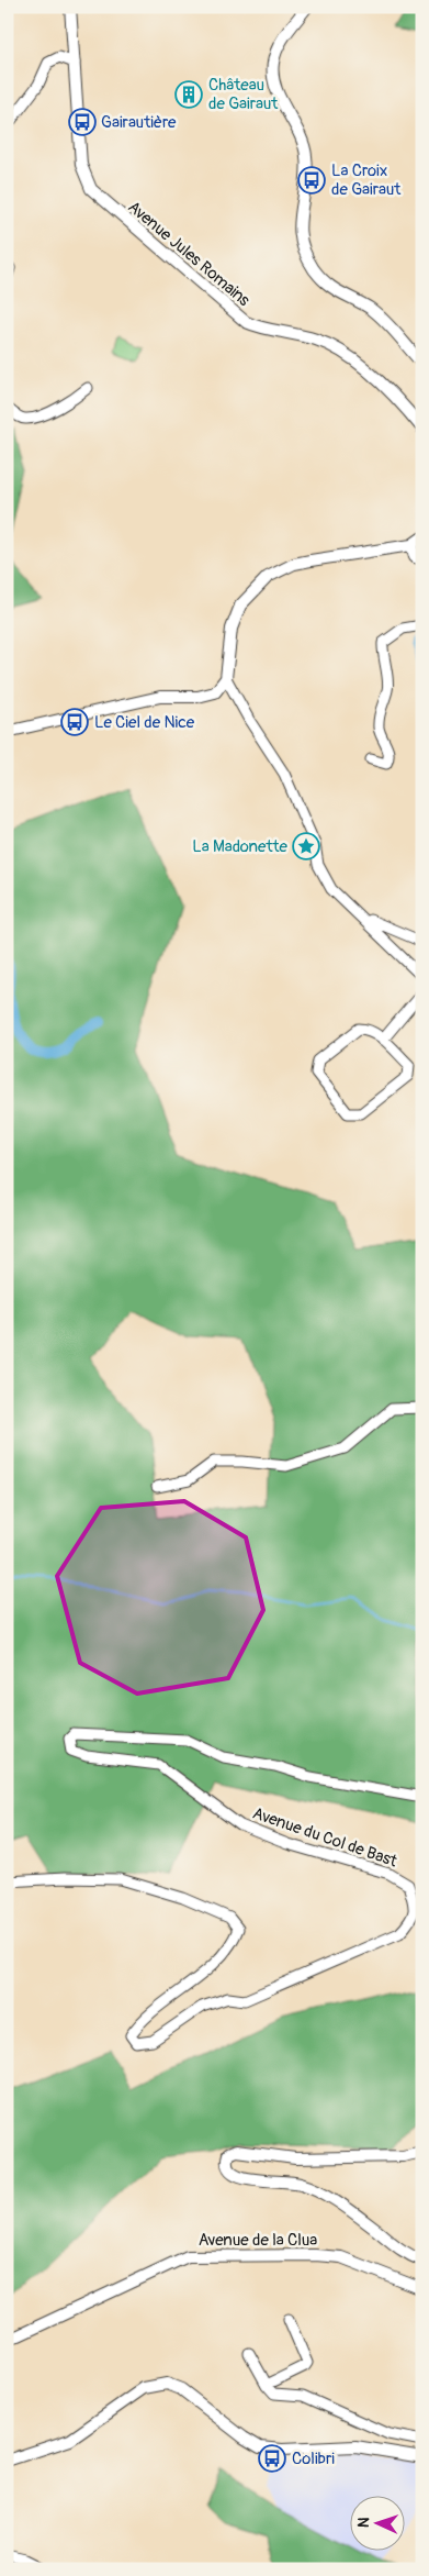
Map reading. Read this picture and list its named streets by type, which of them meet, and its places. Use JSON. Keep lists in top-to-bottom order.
{
  "streets": {
    "street": ["Avenue Jules Romains", "Avenue du Col de Bast", "Avenue de la Clua"]
  },
  "places": {
    "building": ["Château de Gairaut"],
    "bus stop": [
      "Gairautière",
      "La Croix de Gairaut",
      "Le Ciel de Nice",
      "Colibri"
    ],
    "place": ["La Madonette"]
  },
  "north": "left"
}
